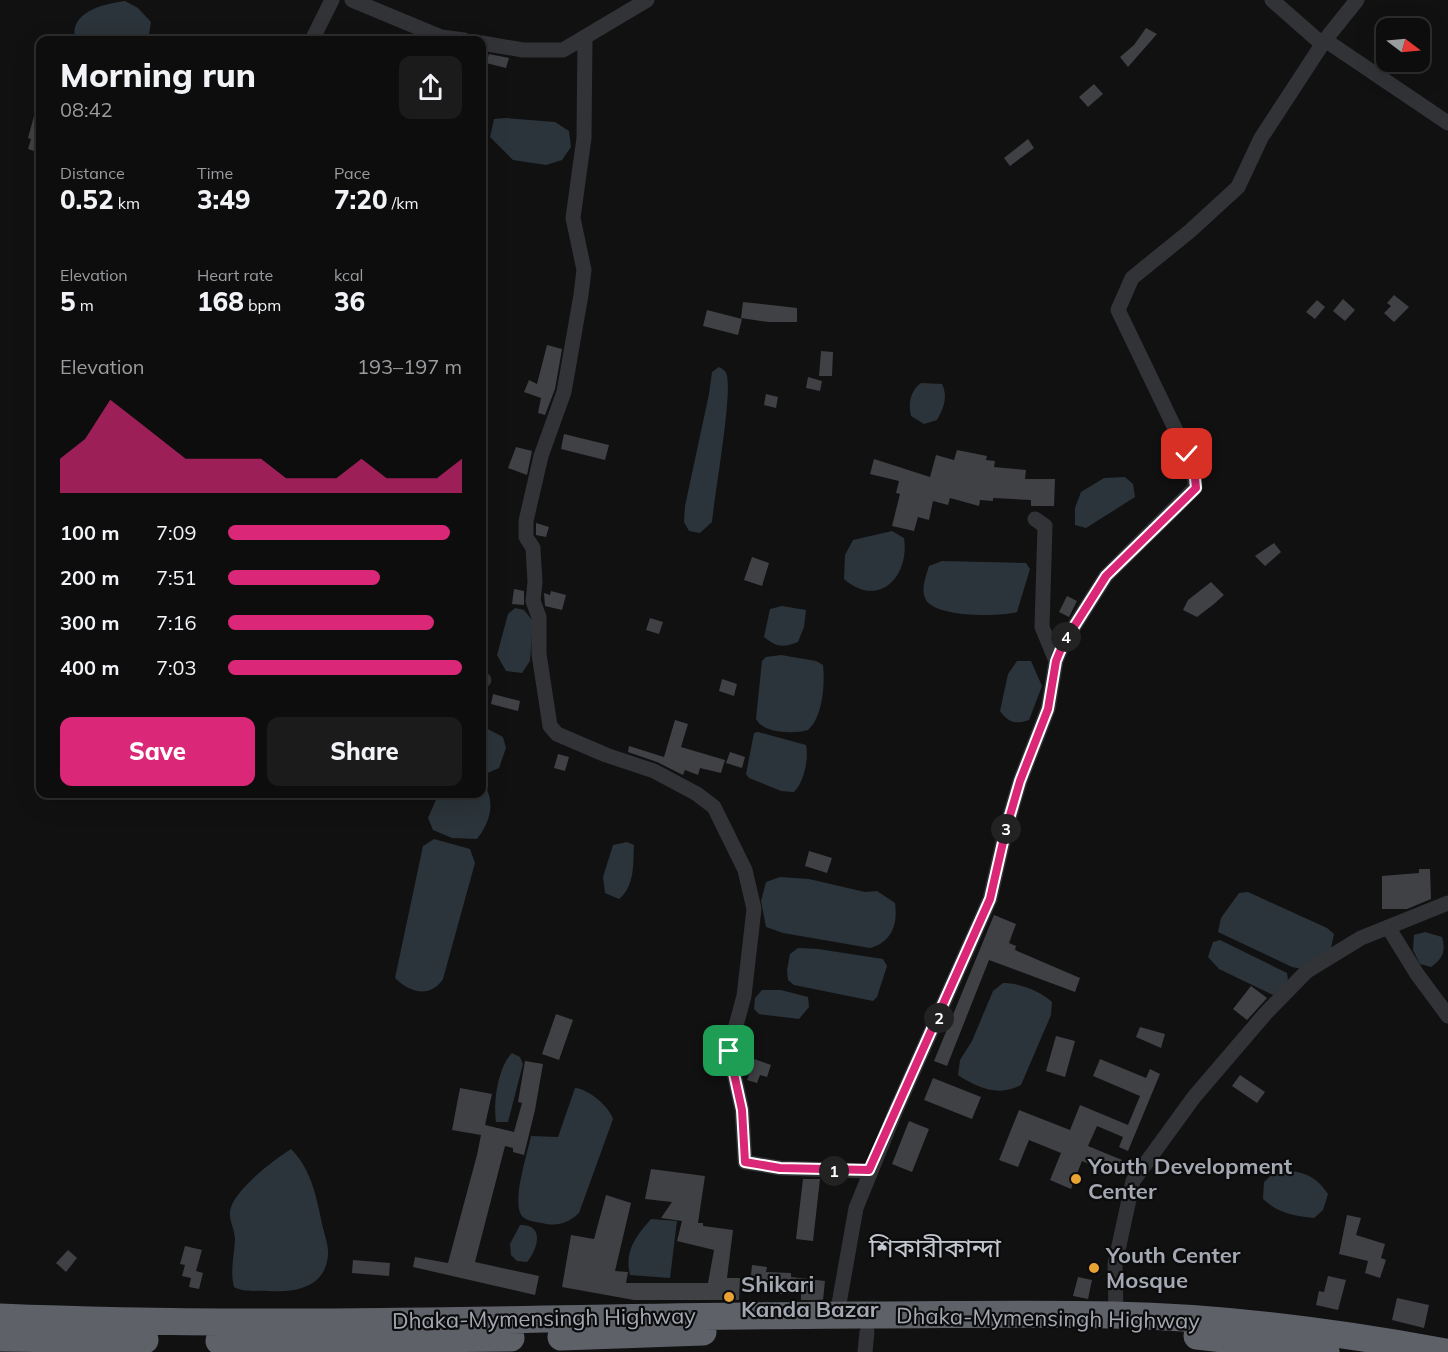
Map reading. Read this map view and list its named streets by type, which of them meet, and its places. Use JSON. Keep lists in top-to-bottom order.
{
  "streets": {
    "highway": ["Dhaka-Mymensingh Highway"]
  },
  "districts": ["শিকারীকান্দা"],
  "places": ["Youth Development Center", "Youth Center Mosque", "Shikari Kanda Bazar"],
  "north": "right",
  "page": {
    "heading": ["Morning run", "08:42"],
    "stats": [
      ["Distance", "0.52 km"],
      ["Time", "3:49"],
      ["Pace", "7:20 /km"],
      ["Elevation", "5 m"],
      ["Heart rate", "168 bpm"],
      ["kcal", "36"]
    ],
    "chart": ["Elevation", "193–197 m"],
    "list": [
      {
        "name": "100 m",
        "note": "7:09"
      },
      {
        "name": "200 m",
        "note": "7:51"
      },
      {
        "name": "300 m",
        "note": "7:16"
      },
      {
        "name": "400 m",
        "note": "7:03"
      }
    ],
    "pins": [
      "4",
      "3",
      "2",
      "1"
    ],
    "buttons": ["Save", "Share"]
  }
}
